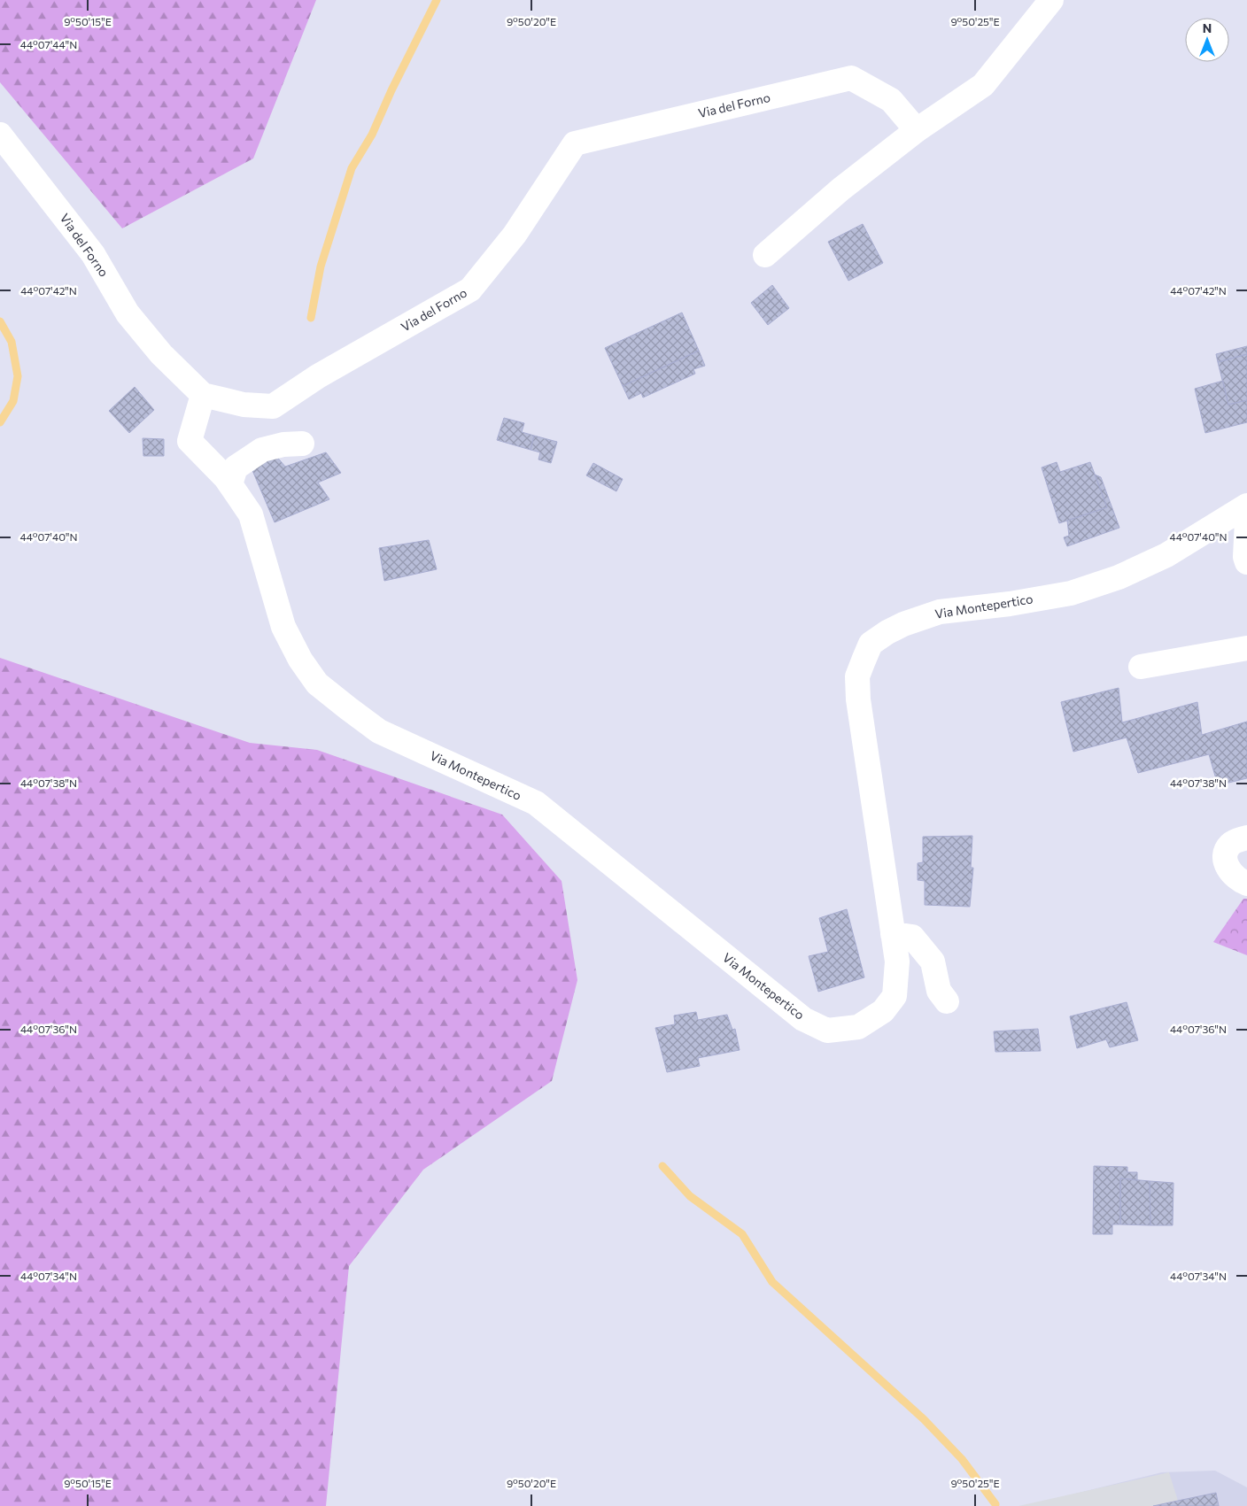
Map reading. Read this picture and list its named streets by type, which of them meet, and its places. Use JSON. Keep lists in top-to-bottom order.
{
  "streets": {
    "street": ["Via del Forno", "Via Montepertico"]
  },
  "crossings": [
    ["Via del Forno", "Via Montepertico"]
  ],
  "north": "top",
  "coordinates": [
    "9°50'15\"E",
    "9°50'20\"E",
    "9°50'25\"E",
    "44°07'44\"N",
    "44°07'42\"N",
    "44°07'40\"N",
    "44°07'38\"N",
    "44°07'36\"N",
    "44°07'34\"N"
  ]
}
